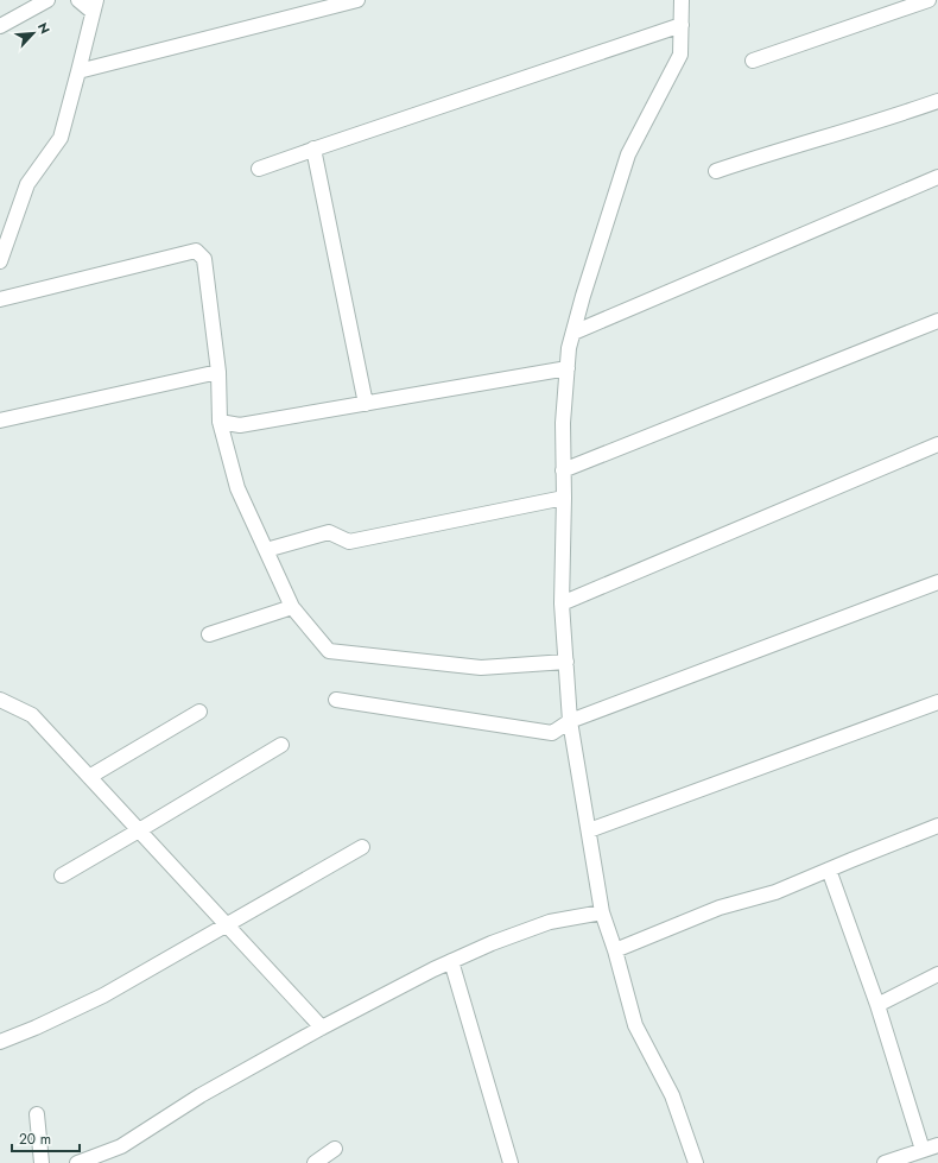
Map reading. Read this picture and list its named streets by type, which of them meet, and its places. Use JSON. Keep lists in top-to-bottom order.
{
  "scale_bar": "20 m",
  "north": "top right"
}
